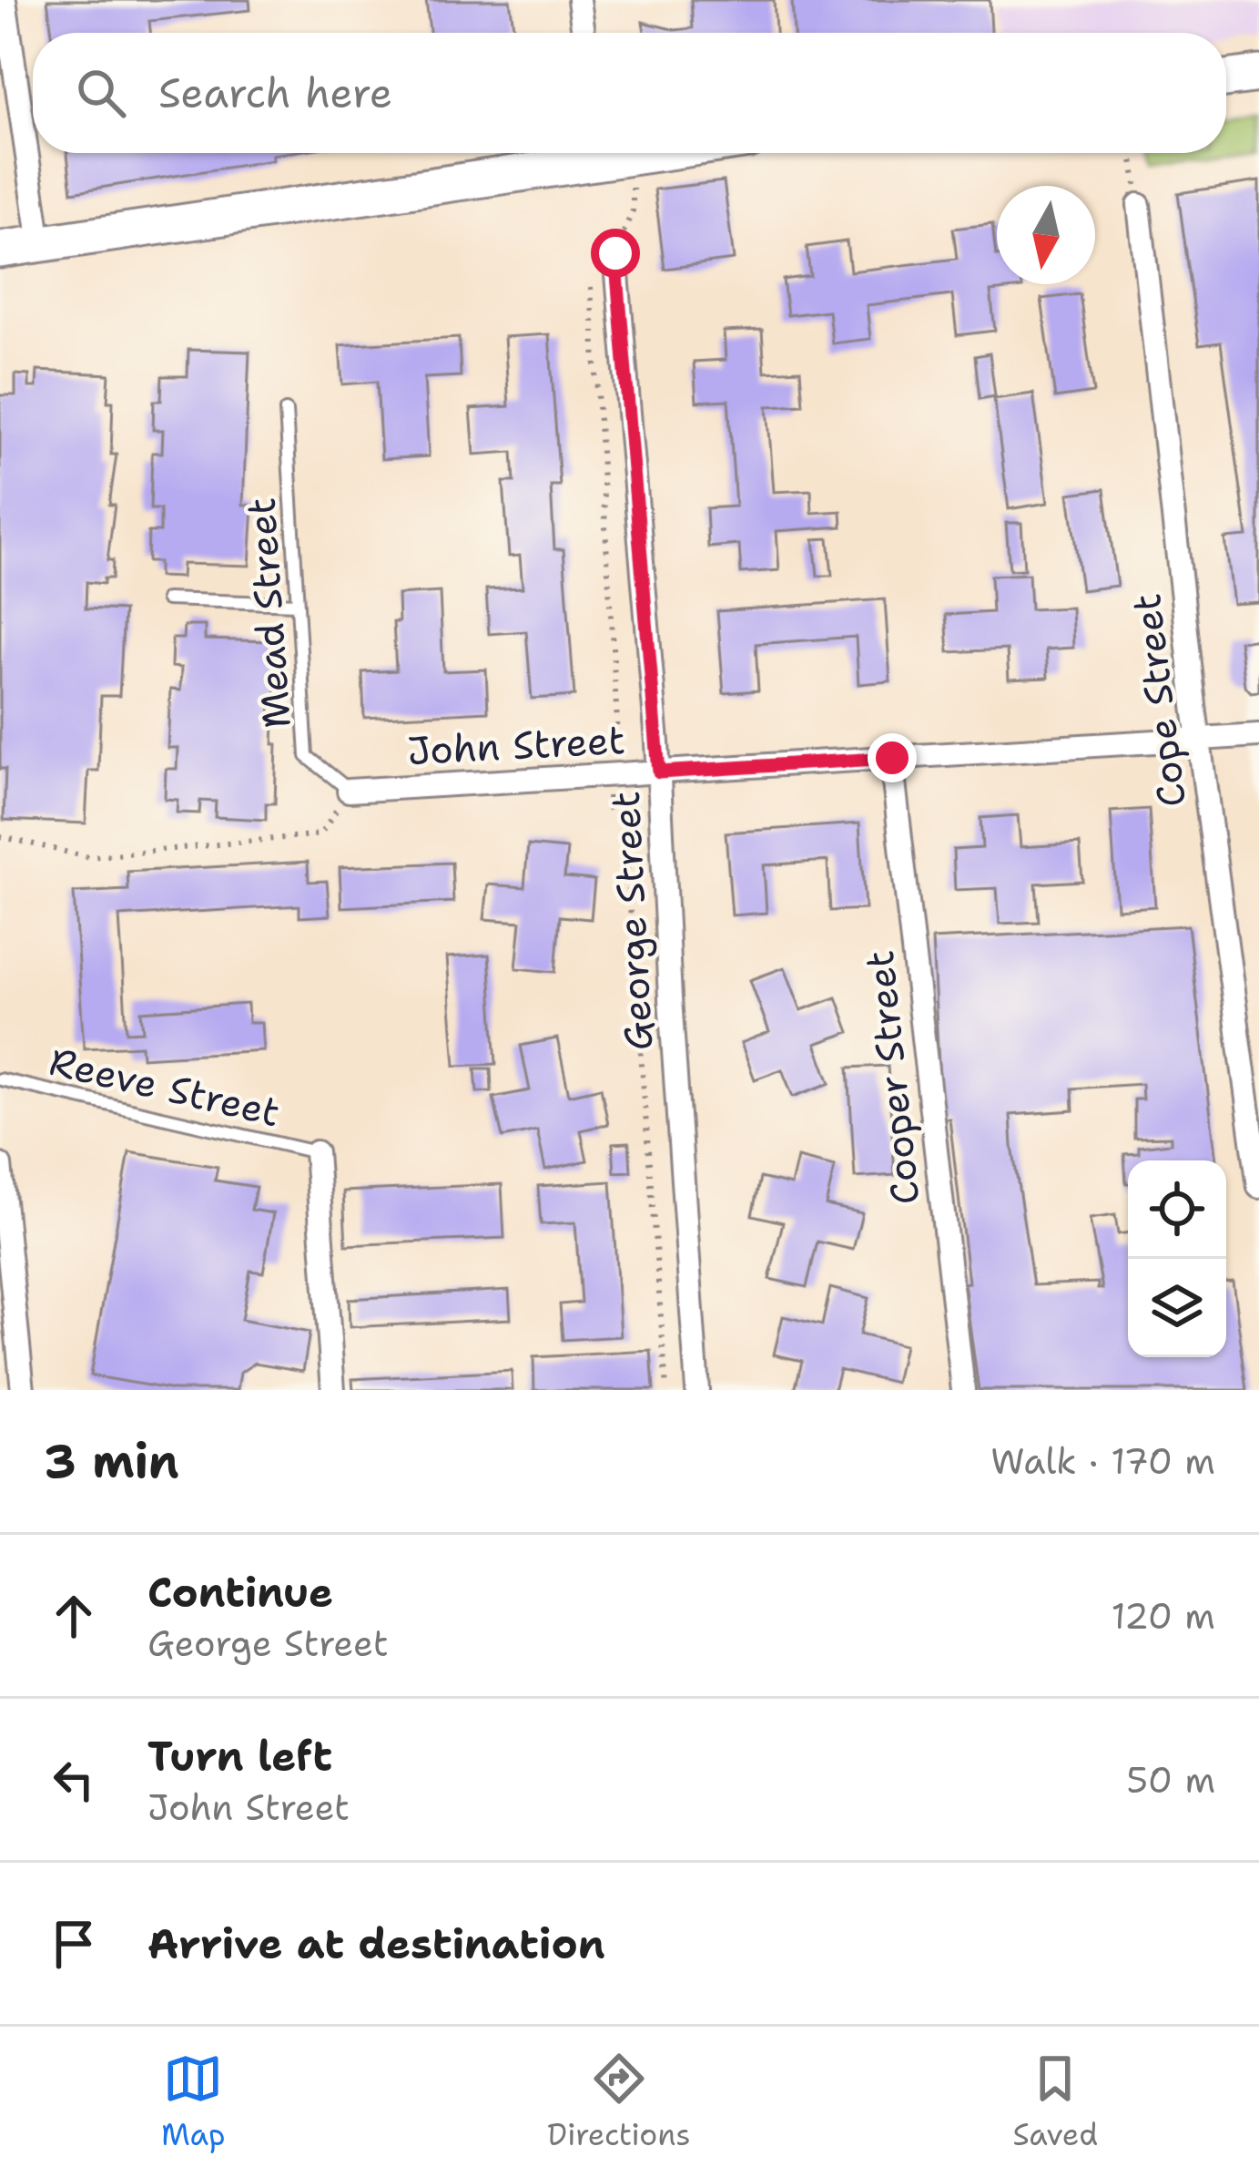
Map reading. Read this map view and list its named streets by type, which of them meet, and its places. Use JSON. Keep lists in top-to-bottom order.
{
  "streets": {
    "street": [
      "Cope Street",
      "John Street",
      "George Street",
      "Cooper Street"
    ],
    "lane": ["Mead Street", "Reeve Street"]
  },
  "crossings": [
    ["Mead Street", "John Street"],
    ["Cope Street", "John Street"],
    ["John Street", "George Street"],
    ["John Street", "Cooper Street"]
  ],
  "north": "bottom",
  "page": {
    "search": "Search here",
    "heading": ["3 min", "Walk · 170 m"],
    "list": [
      ["Continue", "George Street", "120 m"],
      ["Turn left", "John Street", "50 m"],
      "Arrive at destination"
    ],
    "nav": ["Map", "Directions", "Saved"]
  }
}
